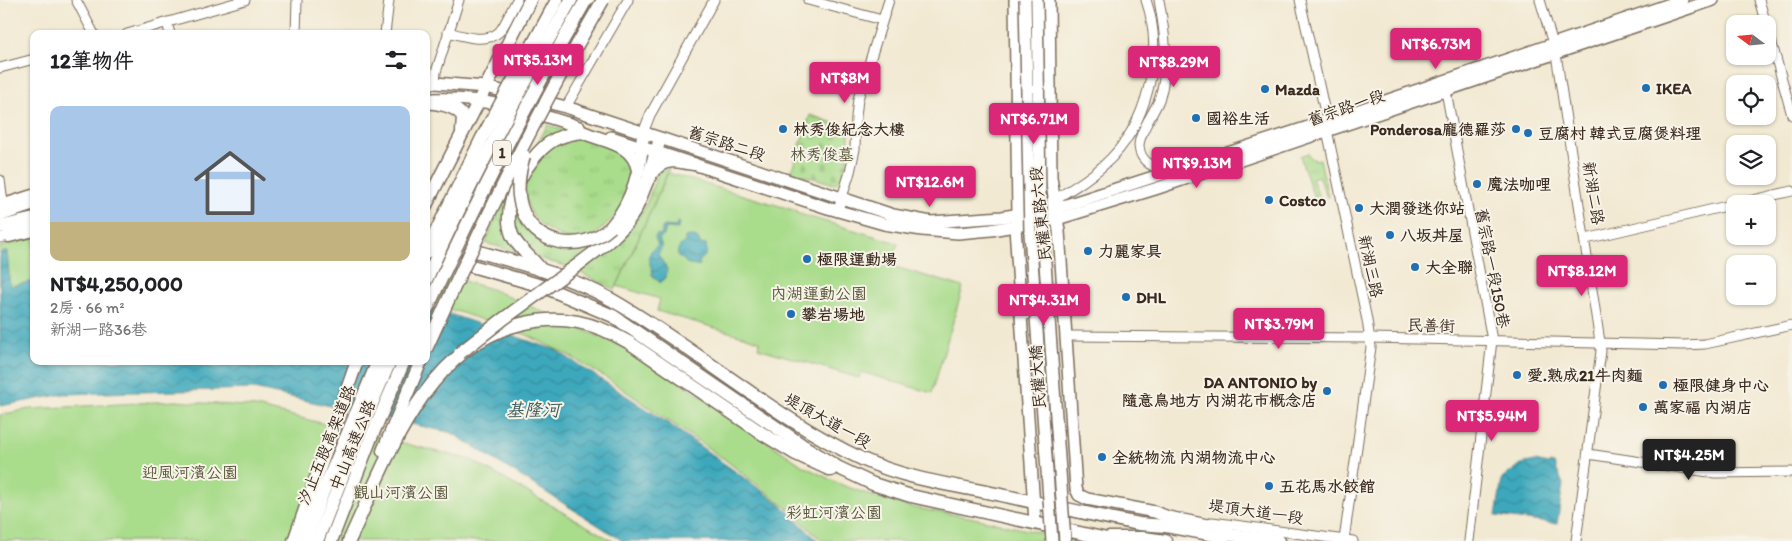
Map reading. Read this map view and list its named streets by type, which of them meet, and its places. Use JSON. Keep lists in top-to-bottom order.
{
  "streets": {
    "highway": [
      "1",
      "堤頂大道一段",
      "汐止五股高架道路",
      "中山高速公路"
    ],
    "main road": [
      "舊宗路一段",
      "舊宗路二段",
      "民權東路六段",
      "民權大橋"
    ],
    "street": [
      "新湖二路",
      "新湖三路",
      "舊宗路一段150巷",
      "民善街"
    ]
  },
  "crossings": [
    ["舊宗路一段", "舊宗路二段"],
    ["舊宗路一段", "新湖二路"],
    ["舊宗路一段", "民權東路六段"],
    ["舊宗路一段", "新湖三路"],
    ["舊宗路一段", "舊宗路一段150巷"],
    ["舊宗路二段", "民權東路六段"],
    ["新湖二路", "民善街"],
    ["民權東路六段", "民善街"],
    ["民權東路六段", "堤頂大道一段"],
    ["新湖三路", "民善街"],
    ["新湖三路", "堤頂大道一段"],
    ["舊宗路一段150巷", "民善街"]
  ],
  "water": ["基隆河"],
  "parks": [
    "林秀俊墓",
    "內湖運動公園",
    "迎風河濱公園",
    "觀山河濱公園",
    "彩虹河濱公園"
  ],
  "places": [
    "IKEA",
    "Mazda",
    "國裕生活",
    "林秀俊紀念大樓",
    "Ponderosa龐德羅莎",
    "豆腐村 韓式豆腐煲料理",
    "魔法咖哩",
    "Costco",
    "大潤發迷你站",
    "八坂丼屋",
    "力麗家具",
    "極限運動場",
    "大全聯",
    "DHL",
    "攀岩場地",
    "愛.熟成21牛肉麵",
    "極限健身中心",
    "DA ANTONIO by 隨意鳥地方 內湖花市概念店",
    "萬家福 內湖店",
    "全統物流 內湖物流中心",
    "五花馬水餃館"
  ],
  "north": "left",
  "page": {
    "map_buttons": ["+", "−"],
    "price": [
      "NT$6.73M",
      "NT$5.13M",
      "NT$8.29M",
      "NT$8M",
      "NT$6.71M",
      "NT$9.13M",
      "NT$12.6M",
      "NT$8.12M",
      "NT$4.31M",
      "NT$3.79M",
      "NT$5.94M",
      "NT$4.25M"
    ],
    "heading": "12筆物件",
    "list": [
      {
        "name": "NT$4,250,000",
        "note": "2房 · 66 m² · 新湖一路36巷"
      }
    ]
  }
}
